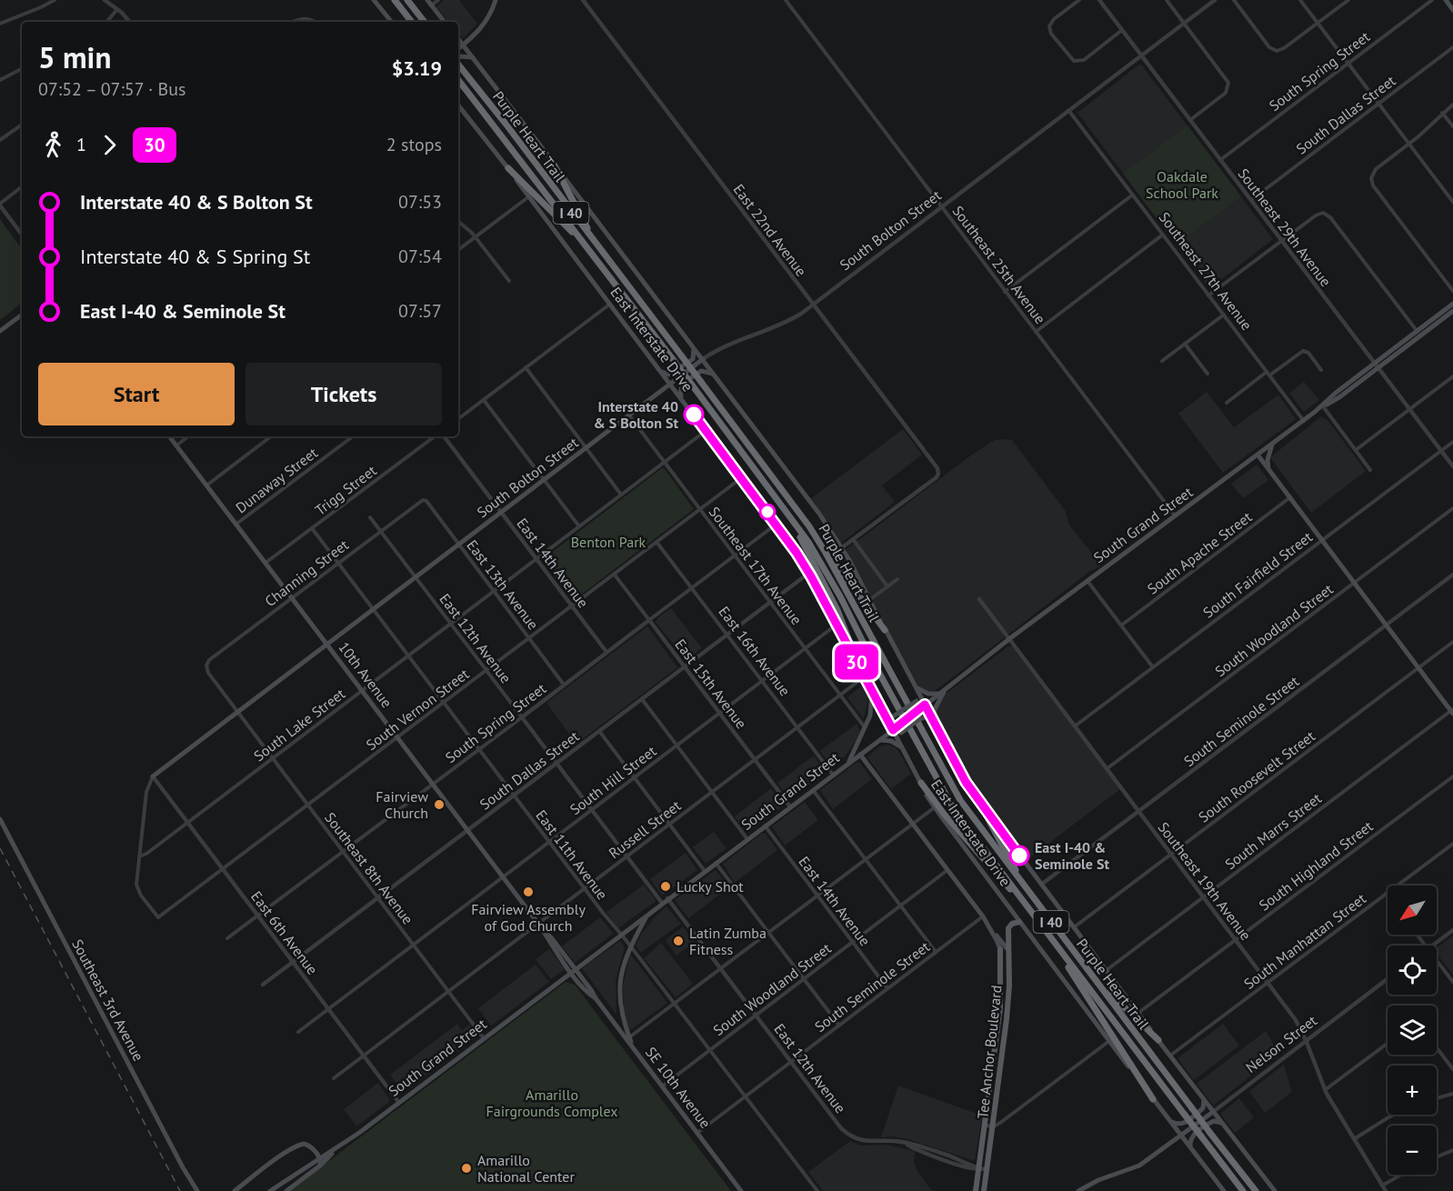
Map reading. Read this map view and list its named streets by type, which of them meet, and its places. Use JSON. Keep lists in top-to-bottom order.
{
  "streets": {
    "highway": ["Purple Heart Trail", "I 40"],
    "main road": [
      "South Bolton Street",
      "East Interstate Drive",
      "South Grand Street",
      "10th Avenue",
      "Southeast 3rd Avenue",
      "Nelson Street",
      "Tee Anchor Boulevard",
      "SE 10th Avenue"
    ],
    "street": [
      "South Spring Street",
      "South Dallas Street",
      "Southeast 29th Avenue",
      "East 22nd Avenue",
      "Southeast 25th Avenue",
      "Southeast 27th Avenue",
      "Dunaway Street",
      "Trigg Street",
      "South Apache Street",
      "East 14th Avenue",
      "Southeast 17th Avenue",
      "Channing Street",
      "South Fairfield Street",
      "East 13th Avenue",
      "South Woodland Street",
      "East 12th Avenue",
      "East 16th Avenue",
      "East 15th Avenue",
      "South Vernon Street",
      "South Seminole Street",
      "South Lake Street",
      "South Roosevelt Street",
      "South Hill Street",
      "Russell Street",
      "South Marrs Street",
      "East 11th Avenue",
      "South Highland Street",
      "Southeast 8th Avenue",
      "Southeast 19th Avenue",
      "East 6th Avenue",
      "South Manhattan Street"
    ]
  },
  "crossings": [
    ["South Spring Street", "Southeast 29th Avenue"],
    ["South Spring Street", "East Interstate Drive"],
    ["South Spring Street", "East 14th Avenue"],
    ["South Spring Street", "Southeast 17th Avenue"],
    ["South Spring Street", "East 13th Avenue"],
    ["South Spring Street", "East 12th Avenue"],
    ["South Spring Street", "East 16th Avenue"],
    ["South Spring Street", "10th Avenue"],
    ["South Spring Street", "East 15th Avenue"],
    ["South Spring Street", "East 11th Avenue"],
    ["South Spring Street", "Southeast 8th Avenue"],
    ["South Spring Street", "East 6th Avenue"],
    ["South Dallas Street", "Southeast 29th Avenue"],
    ["South Dallas Street", "East Interstate Drive"],
    ["South Dallas Street", "Southeast 17th Avenue"],
    ["South Dallas Street", "East 12th Avenue"],
    ["South Dallas Street", "East 16th Avenue"],
    ["South Dallas Street", "10th Avenue"],
    ["South Dallas Street", "East 15th Avenue"],
    ["South Dallas Street", "East 11th Avenue"],
    ["South Dallas Street", "Southeast 8th Avenue"],
    ["South Dallas Street", "East 6th Avenue"],
    ["Southeast 29th Avenue", "South Bolton Street"],
    ["Southeast 29th Avenue", "South Grand Street"],
    ["Southeast 29th Avenue", "South Fairfield Street"],
    ["East 22nd Avenue", "South Bolton Street"],
    ["South Bolton Street", "Southeast 25th Avenue"],
    ["South Bolton Street", "Southeast 27th Avenue"],
    ["South Bolton Street", "East Interstate Drive"],
    ["South Bolton Street", "East 14th Avenue"],
    ["South Bolton Street", "Southeast 17th Avenue"],
    ["South Bolton Street", "East 13th Avenue"],
    ["South Bolton Street", "East 12th Avenue"],
    ["South Bolton Street", "10th Avenue"],
    ["South Bolton Street", "East 11th Avenue"],
    ["South Bolton Street", "Southeast 8th Avenue"],
    ["South Bolton Street", "East 6th Avenue"],
    ["Southeast 25th Avenue", "South Grand Street"],
    ["Southeast 27th Avenue", "South Grand Street"],
    ["East Interstate Drive", "South Grand Street"],
    ["East Interstate Drive", "South Vernon Street"],
    ["East Interstate Drive", "South Seminole Street"],
    ["East Interstate Drive", "South Lake Street"],
    ["East Interstate Drive", "South Roosevelt Street"],
    ["East Interstate Drive", "South Hill Street"],
    ["East Interstate Drive", "Russell Street"],
    ["East Interstate Drive", "South Marrs Street"],
    ["East Interstate Drive", "South Highland Street"],
    ["East Interstate Drive", "South Manhattan Street"],
    ["East Interstate Drive", "Nelson Street"],
    ["East Interstate Drive", "Tee Anchor Boulevard"],
    ["Dunaway Street", "10th Avenue"],
    ["Trigg Street", "10th Avenue"],
    ["Trigg Street", "East 11th Avenue"],
    ["South Grand Street", "East 14th Avenue"],
    ["South Grand Street", "East 12th Avenue"],
    ["South Grand Street", "East 16th Avenue"],
    ["South Grand Street", "10th Avenue"],
    ["South Grand Street", "East 15th Avenue"],
    ["South Grand Street", "East 11th Avenue"],
    ["South Grand Street", "Southeast 8th Avenue"],
    ["South Grand Street", "Southeast 19th Avenue"],
    ["South Grand Street", "East 6th Avenue"],
    ["East 14th Avenue", "South Woodland Street"],
    ["East 14th Avenue", "South Vernon Street"],
    ["East 14th Avenue", "South Seminole Street"],
    ["East 14th Avenue", "South Lake Street"],
    ["Southeast 17th Avenue", "South Vernon Street"],
    ["Southeast 17th Avenue", "South Lake Street"],
    ["Southeast 17th Avenue", "South Hill Street"],
    ["Southeast 17th Avenue", "Russell Street"],
    ["Channing Street", "East 13th Avenue"],
    ["Channing Street", "East 12th Avenue"],
    ["Channing Street", "10th Avenue"],
    ["Channing Street", "East 11th Avenue"],
    ["Channing Street", "Southeast 8th Avenue"],
    ["South Fairfield Street", "Southeast 19th Avenue"],
    ["East 13th Avenue", "South Vernon Street"],
    ["East 13th Avenue", "South Lake Street"],
    ["South Woodland Street", "East 12th Avenue"],
    ["South Woodland Street", "East 11th Avenue"],
    ["South Woodland Street", "Southeast 19th Avenue"],
    ["South Woodland Street", "SE 10th Avenue"],
    ["East 12th Avenue", "South Vernon Street"],
    ["East 12th Avenue", "South Seminole Street"],
    ["East 12th Avenue", "South Lake Street"],
    ["East 12th Avenue", "South Hill Street"],
    ["East 12th Avenue", "Russell Street"],
    ["East 12th Avenue", "Tee Anchor Boulevard"],
    ["East 16th Avenue", "South Vernon Street"],
    ["East 16th Avenue", "South Hill Street"],
    ["East 16th Avenue", "Russell Street"],
    ["10th Avenue", "South Vernon Street"],
    ["10th Avenue", "South Lake Street"],
    ["10th Avenue", "South Hill Street"],
    ["10th Avenue", "Russell Street"],
    ["10th Avenue", "SE 10th Avenue"],
    ["East 15th Avenue", "South Vernon Street"],
    ["East 15th Avenue", "South Hill Street"],
    ["East 15th Avenue", "Russell Street"],
    ["South Vernon Street", "South Lake Street"],
    ["South Vernon Street", "East 11th Avenue"],
    ["South Vernon Street", "Southeast 8th Avenue"],
    ["South Vernon Street", "East 6th Avenue"],
    ["South Seminole Street", "East 11th Avenue"],
    ["South Seminole Street", "Southeast 19th Avenue"],
    ["South Seminole Street", "SE 10th Avenue"],
    ["South Lake Street", "East 11th Avenue"],
    ["South Lake Street", "Southeast 8th Avenue"],
    ["South Lake Street", "East 6th Avenue"],
    ["South Roosevelt Street", "Southeast 19th Avenue"],
    ["South Hill Street", "East 11th Avenue"],
    ["South Hill Street", "Southeast 8th Avenue"],
    ["South Hill Street", "East 6th Avenue"],
    ["Russell Street", "East 11th Avenue"],
    ["Russell Street", "Southeast 8th Avenue"],
    ["Russell Street", "East 6th Avenue"],
    ["South Marrs Street", "Southeast 19th Avenue"],
    ["South Highland Street", "Southeast 19th Avenue"],
    ["Southeast 19th Avenue", "South Manhattan Street"],
    ["Southeast 19th Avenue", "Nelson Street"]
  ],
  "parks": ["Oakdale School Park", "Benton Park", "Amarillo Fairgrounds Complex"],
  "places": [
    "Interstate 40 & S Bolton St",
    "Fairview Church",
    "East I-40 & Seminole St",
    "Lucky Shot",
    "Fairview Assembly of God Church",
    "Latin Zumba Fitness",
    "Amarillo National Center"
  ],
  "lines": ["bus line 30"],
  "north": "bottom left",
  "page": {
    "on_map": "30",
    "heading": ["5 min", "07:52 – 07:57 · Bus", "$3.19"],
    "legs": ["1", "30", "2 stops"],
    "list": [
      {
        "name": "Interstate 40 & S Bolton St",
        "value": "07:53"
      },
      {
        "name": "Interstate 40 & S Spring St",
        "value": "07:54"
      },
      {
        "name": "East I-40 & Seminole St",
        "value": "07:57"
      }
    ],
    "buttons": ["Start", "Tickets"],
    "map_buttons": ["+", "−"]
  }
}
